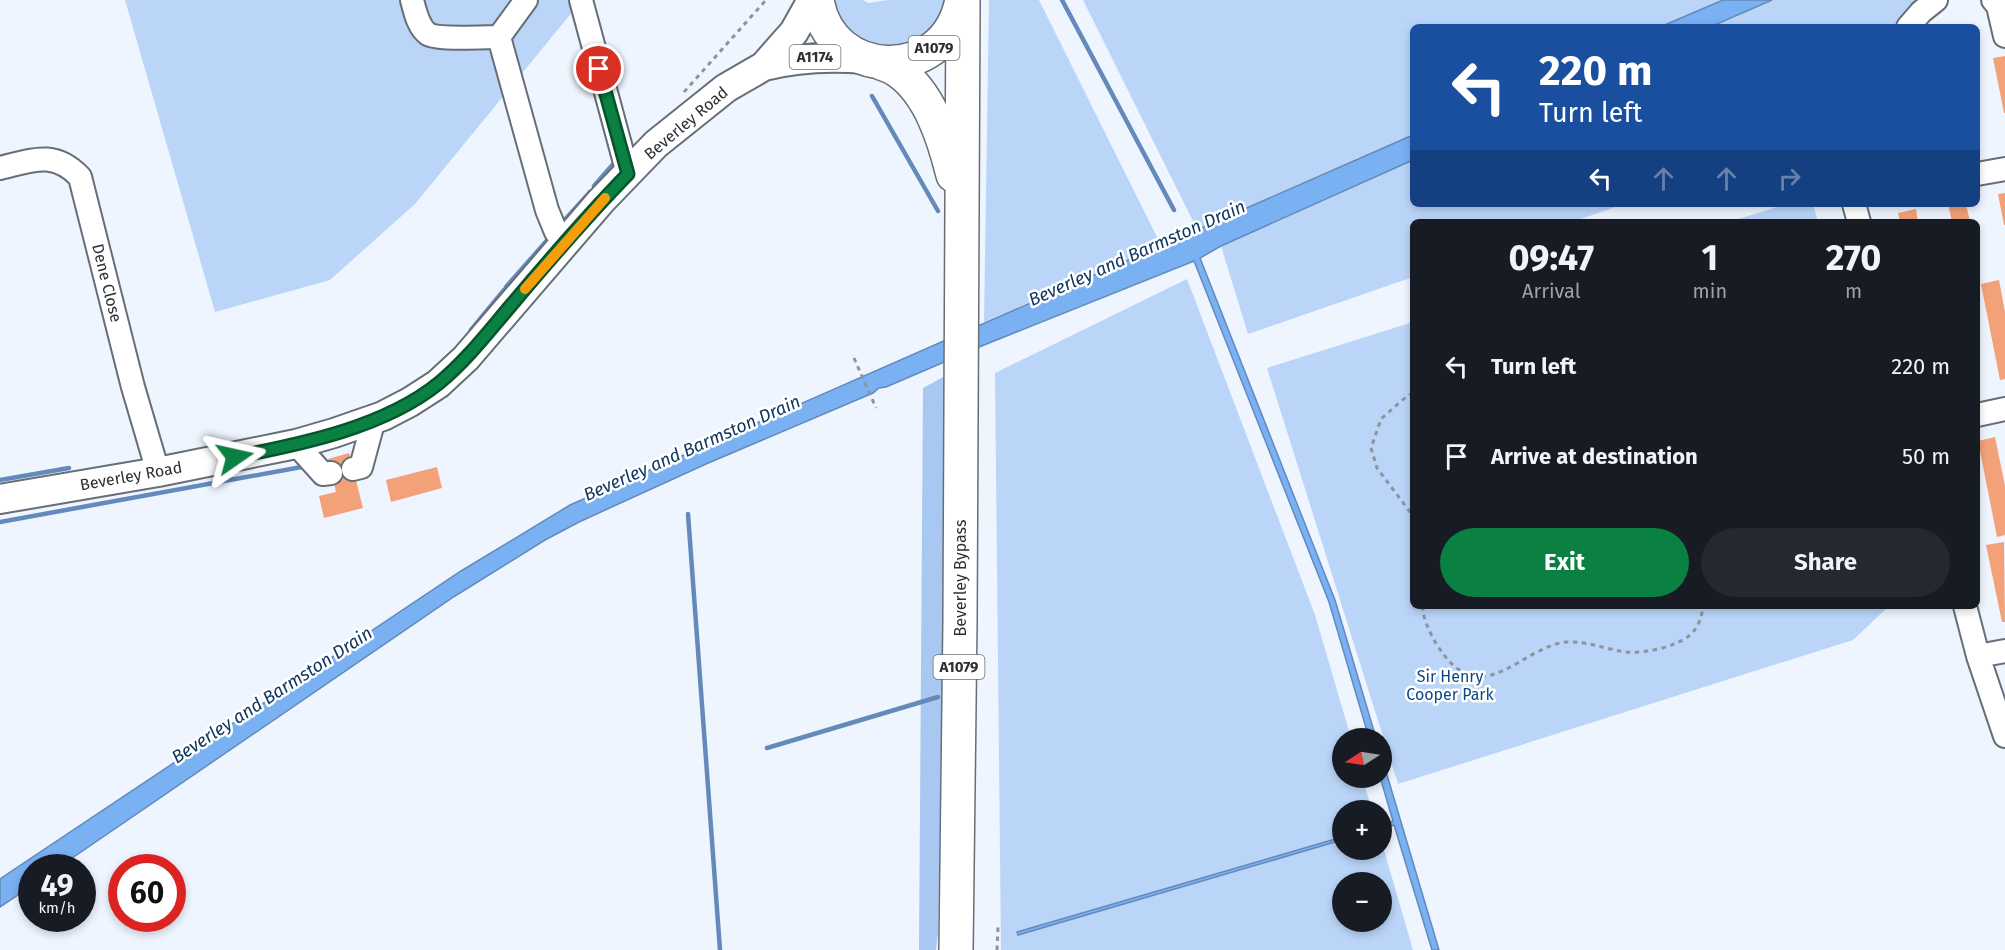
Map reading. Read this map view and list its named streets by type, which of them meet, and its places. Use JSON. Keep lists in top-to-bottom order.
{
  "streets": {
    "highway": ["A1079", "Beverley Bypass"],
    "main road": ["A1174", "Beverley Road"],
    "street": ["Dene Close"]
  },
  "crossings": [
    ["A1079", "Beverley Road"],
    ["A1079", "Beverley Bypass"],
    ["Beverley Road", "Dene Close"],
    ["Beverley Road", "Beverley Bypass"]
  ],
  "water": ["Beverley and Barmston Drain"],
  "parks": ["Sir Henry Cooper Park"],
  "north": "left",
  "page": {
    "turn": ["220 m", "Turn left"],
    "eta": [
      "09:47",
      "Arrival",
      "1",
      "min",
      "270",
      "m"
    ],
    "list": [
      {
        "name": "Turn left",
        "value": "220 m"
      },
      {
        "name": "Arrive at destination",
        "value": "50 m"
      }
    ],
    "buttons": ["Exit", "Share"],
    "map_buttons": ["+", "−"],
    "speed": "49 km/h",
    "limit": "60"
  }
}
